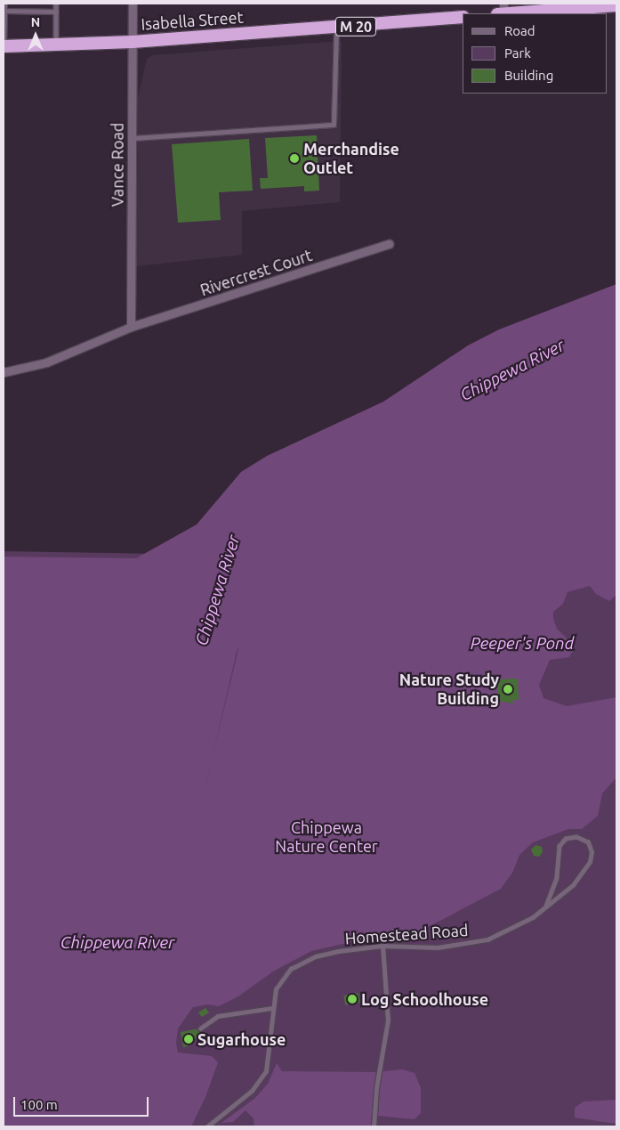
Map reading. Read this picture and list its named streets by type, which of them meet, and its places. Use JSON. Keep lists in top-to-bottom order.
{
  "streets": {
    "highway": ["Isabella Street", "M 20"],
    "street": ["Vance Road", "Rivercrest Court"],
    "lane": ["Homestead Road"]
  },
  "crossings": [
    ["Isabella Street", "Vance Road"],
    ["Vance Road", "Rivercrest Court"]
  ],
  "water": ["Chippewa River", "Peeper's Pond"],
  "parks": ["Chippewa Nature Center"],
  "places": [
    "Merchandise Outlet",
    "Nature Study Building",
    "Log Schoolhouse",
    "Sugarhouse"
  ],
  "legend": ["Road", "Park", "Building"],
  "scale_bar": "100 m",
  "north": "top"
}
